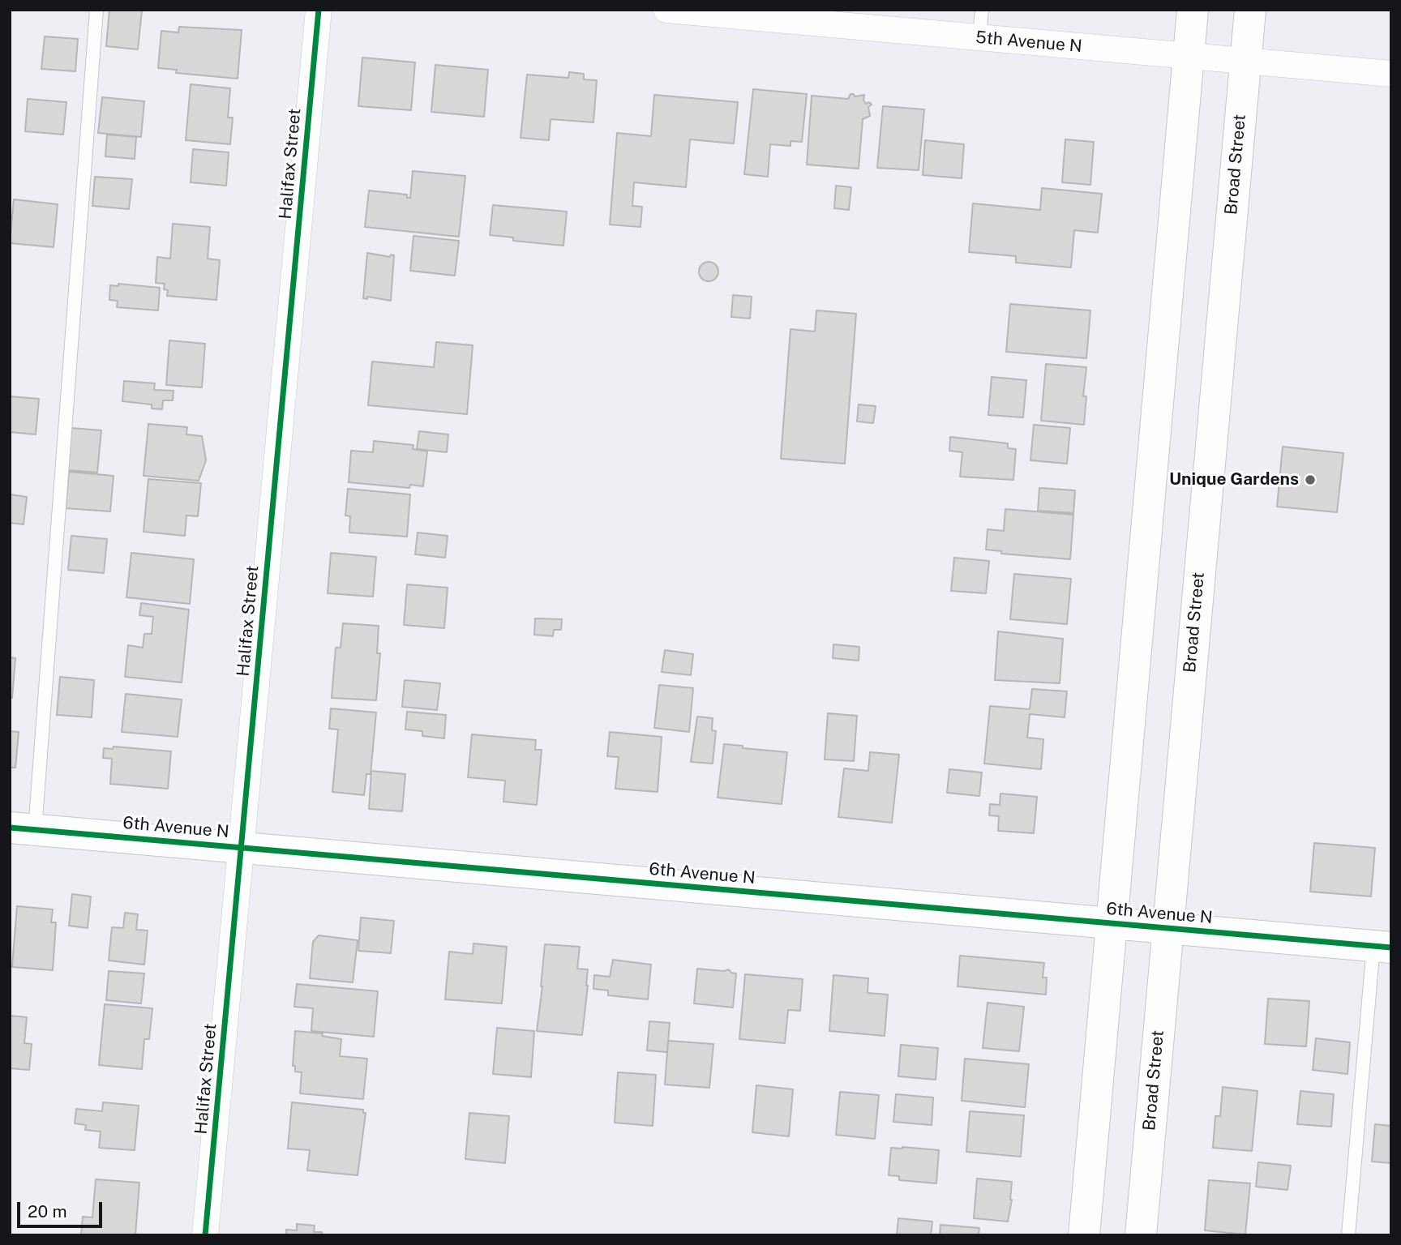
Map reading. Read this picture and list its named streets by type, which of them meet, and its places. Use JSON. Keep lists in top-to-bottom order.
{
  "streets": {
    "main road": ["Broad Street", "6th Avenue N"],
    "street": ["5th Avenue N", "Halifax Street"]
  },
  "crossings": [
    ["5th Avenue N", "Broad Street"],
    ["Halifax Street", "6th Avenue N"],
    ["Broad Street", "6th Avenue N"]
  ],
  "places": ["Unique Gardens"],
  "scale_bar": "20 m"
}
